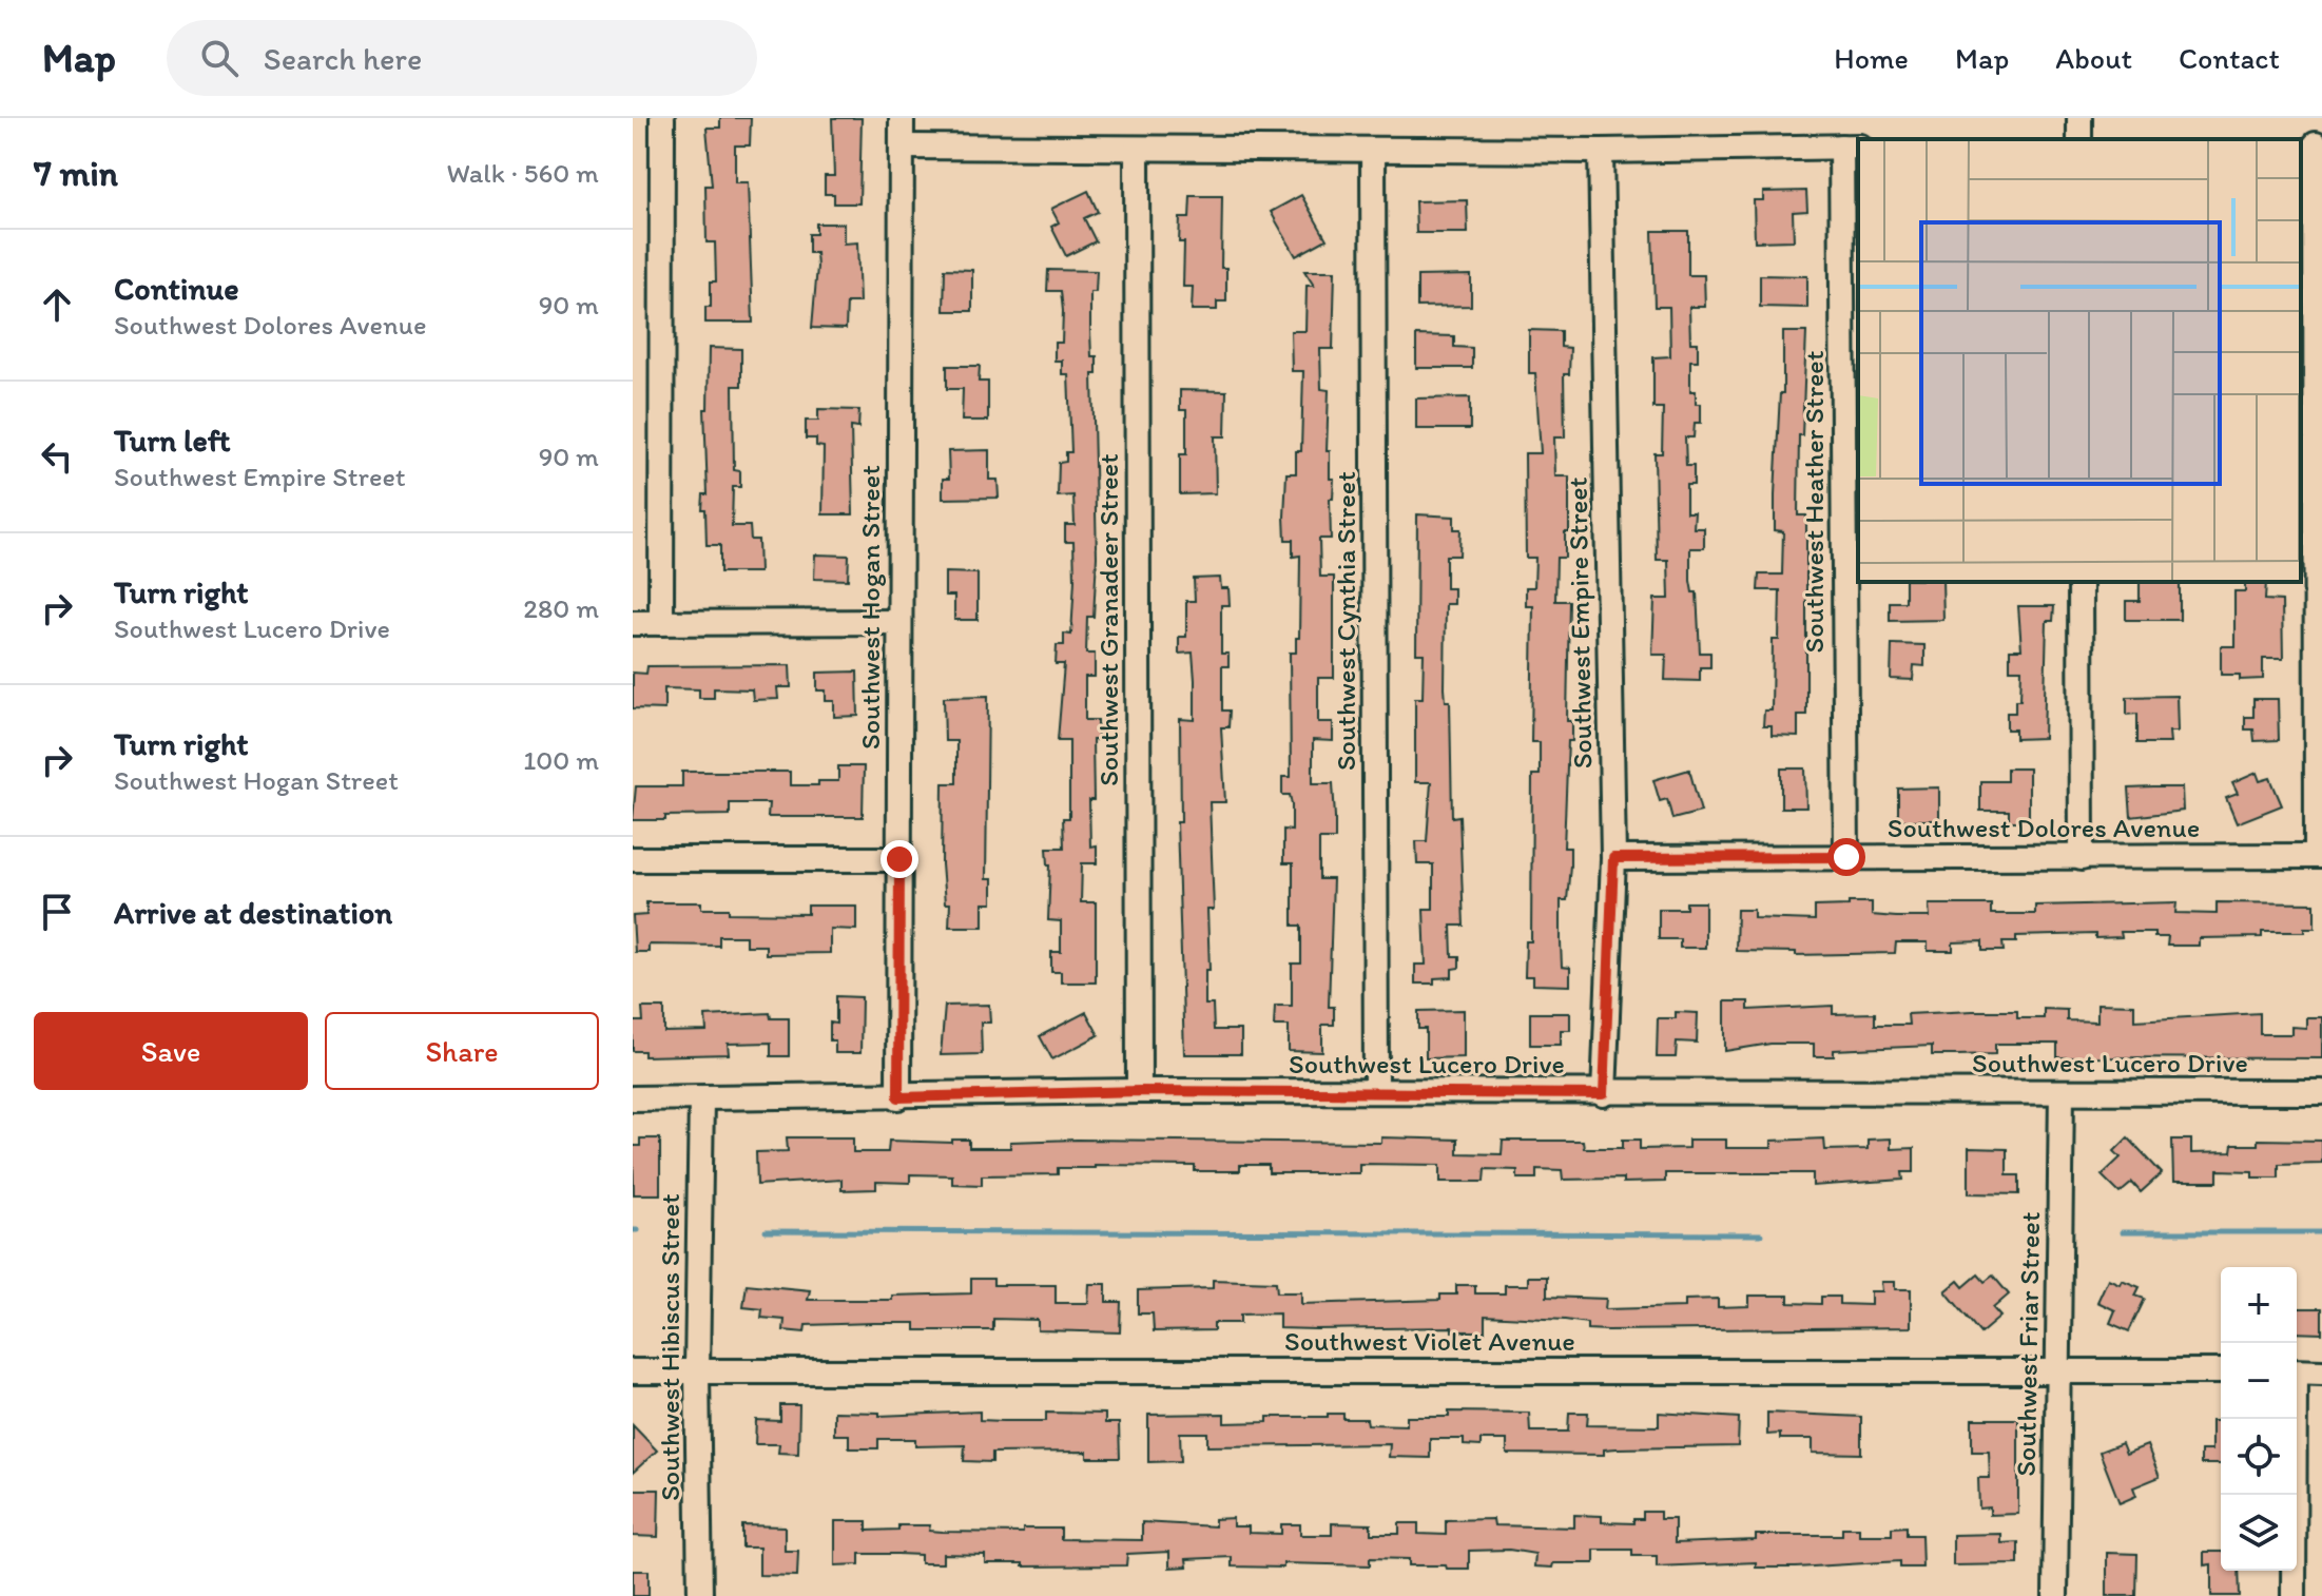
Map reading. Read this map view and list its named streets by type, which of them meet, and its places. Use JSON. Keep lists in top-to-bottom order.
{
  "streets": {
    "street": [
      "Southwest Heather Street",
      "Southwest Hogan Street",
      "Southwest Granadeer Street",
      "Southwest Cynthia Street",
      "Southwest Empire Street",
      "Southwest Dolores Avenue",
      "Southwest Lucero Drive",
      "Southwest Violet Avenue",
      "Southwest Friar Street",
      "Southwest Hibiscus Street"
    ]
  },
  "crossings": [
    ["Southwest Heather Street", "Southwest Dolores Avenue"],
    ["Southwest Hogan Street", "Southwest Lucero Drive"],
    ["Southwest Granadeer Street", "Southwest Lucero Drive"],
    ["Southwest Cynthia Street", "Southwest Lucero Drive"],
    ["Southwest Empire Street", "Southwest Dolores Avenue"],
    ["Southwest Empire Street", "Southwest Lucero Drive"],
    ["Southwest Lucero Drive", "Southwest Friar Street"],
    ["Southwest Lucero Drive", "Southwest Hibiscus Street"],
    ["Southwest Violet Avenue", "Southwest Friar Street"],
    ["Southwest Violet Avenue", "Southwest Hibiscus Street"]
  ],
  "page": {
    "header": "Map",
    "search": "Search here",
    "nav": [
      "Home",
      "Map",
      "About",
      "Contact"
    ],
    "heading": ["7 min", "Walk · 560 m"],
    "list": [
      ["Continue", "Southwest Dolores Avenue", "90 m"],
      ["Turn left", "Southwest Empire Street", "90 m"],
      ["Turn right", "Southwest Lucero Drive", "280 m"],
      ["Turn right", "Southwest Hogan Street", "100 m"],
      "Arrive at destination"
    ],
    "buttons": ["Save", "Share"],
    "map_buttons": ["+", "−"]
  }
}
